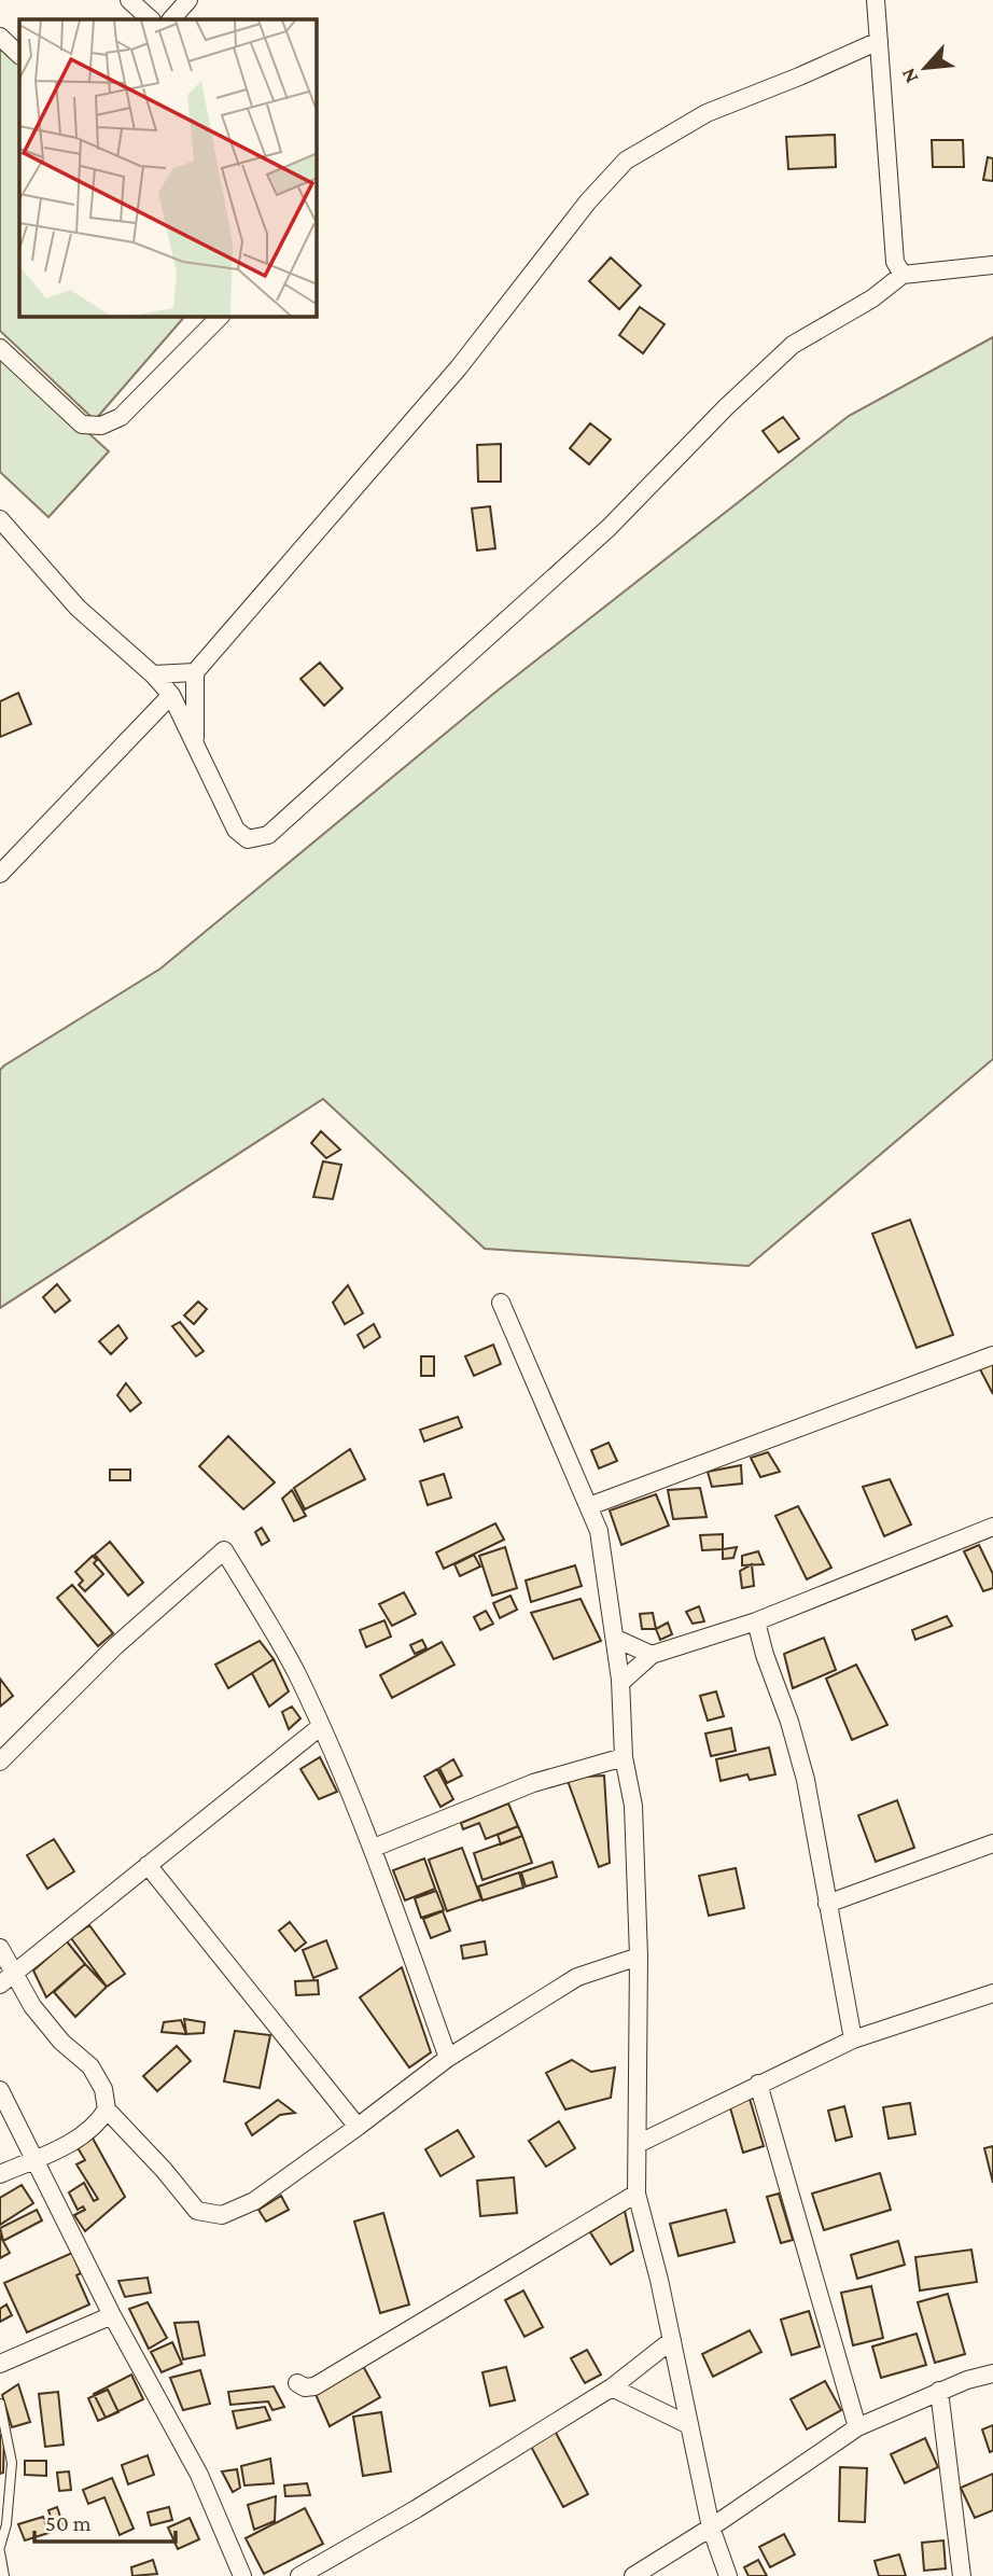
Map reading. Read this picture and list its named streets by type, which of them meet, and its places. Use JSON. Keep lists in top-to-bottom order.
{
  "scale_bar": "50 m",
  "north": "bottom left"
}
